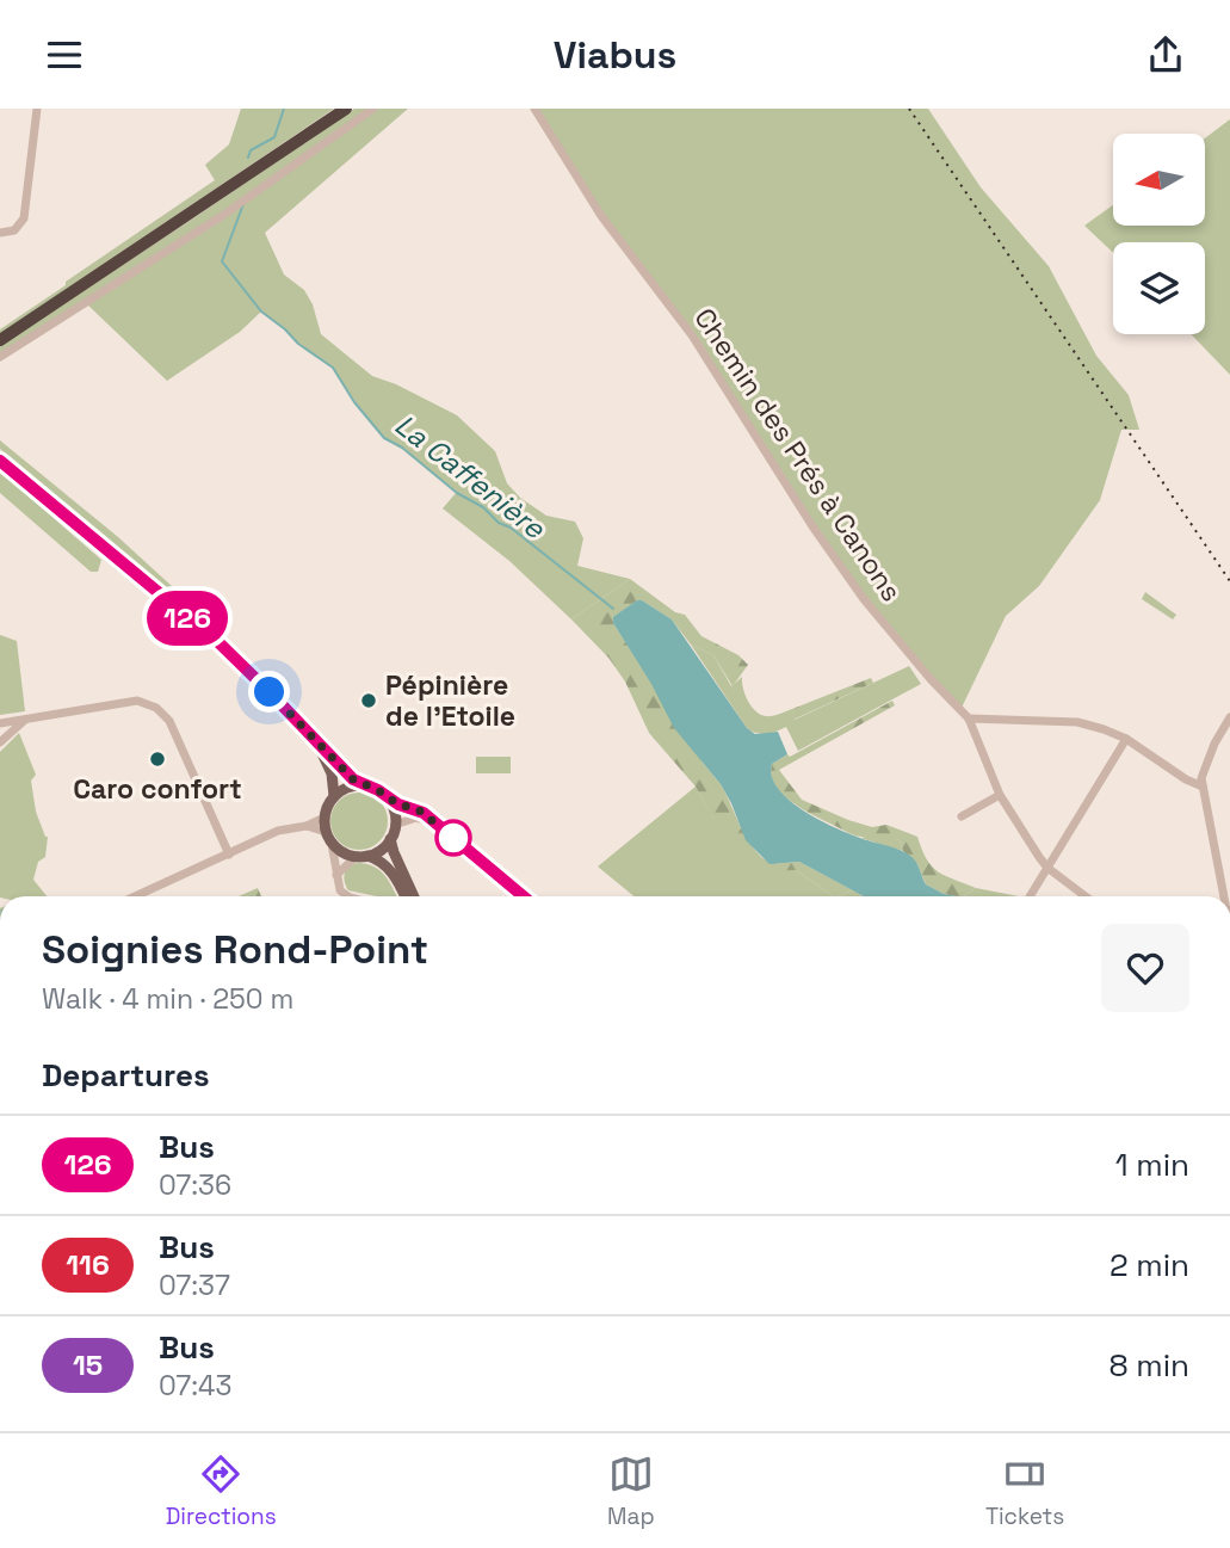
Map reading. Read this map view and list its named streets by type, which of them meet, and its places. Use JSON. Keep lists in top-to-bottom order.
{
  "streets": {
    "street": ["Chemin des Prés à Canons"]
  },
  "water": ["La Caffenière"],
  "places": ["Pépinière de l'Etoile", "Caro confort"],
  "lines": ["bus line 126"],
  "north": "left",
  "page": {
    "header": "Viabus",
    "on_map": "126",
    "heading": [
      ["Soignies Rond-Point", "Walk · 4 min · 250 m"],
      "Departures"
    ],
    "list": [
      {
        "mark": "126",
        "name": "Bus",
        "note": "07:36",
        "value": "1 min"
      },
      {
        "mark": "116",
        "name": "Bus",
        "note": "07:37",
        "value": "2 min"
      },
      {
        "mark": "15",
        "name": "Bus",
        "note": "07:43",
        "value": "8 min"
      }
    ],
    "tabs": ["Directions", "Map", "Tickets"]
  }
}
